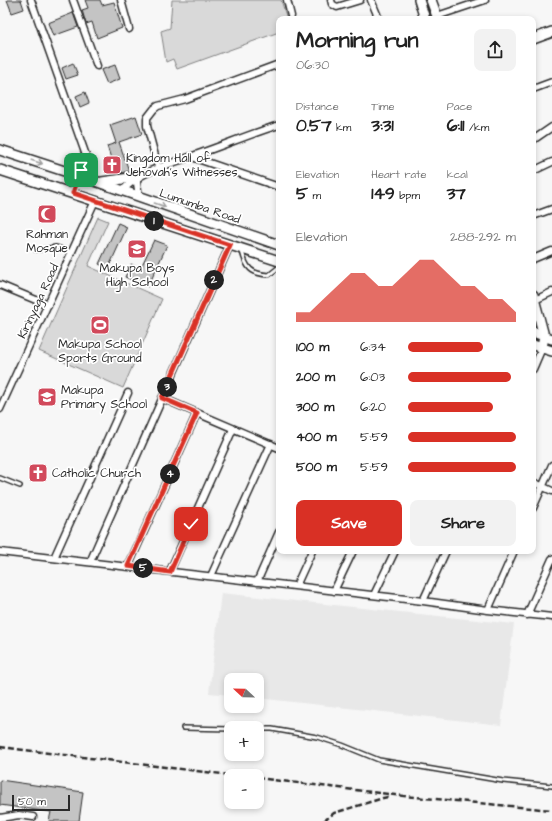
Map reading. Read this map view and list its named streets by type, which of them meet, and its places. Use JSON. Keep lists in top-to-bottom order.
{
  "streets": {
    "main road": ["Lumumba Road"],
    "street": ["Kirinyaga Road"]
  },
  "crossings": [
    ["Lumumba Road", "Kirinyaga Road"]
  ],
  "places": {
    "church": ["Kingdom Hall of Jehovah's Witnesses", "Catholic Church"],
    "mosque": ["Rahman Mosque"],
    "school or university": ["Makupa Boys High School", "Makupa Primary School"],
    "sports": ["Makupa School Sports Ground"]
  },
  "scale_bar": "50 m",
  "north": "left",
  "page": {
    "heading": ["Morning run", "06:30"],
    "stats": [
      ["Distance", "0.57 km"],
      ["Time", "3:31"],
      ["Pace", "6:11 /km"],
      ["Elevation", "5 m"],
      ["Heart rate", "149 bpm"],
      ["kcal", "37"]
    ],
    "pins": [
      "1",
      "2",
      "3",
      "4",
      "5"
    ],
    "chart": ["Elevation", "288–292 m"],
    "list": [
      {
        "name": "100 m",
        "note": "6:34"
      },
      {
        "name": "200 m",
        "note": "6:03"
      },
      {
        "name": "300 m",
        "note": "6:20"
      },
      {
        "name": "400 m",
        "note": "5:59"
      },
      {
        "name": "500 m",
        "note": "5:59"
      }
    ],
    "buttons": ["Save", "Share"],
    "map_buttons": ["+", "−"],
    "scale": "50 m"
  }
}
